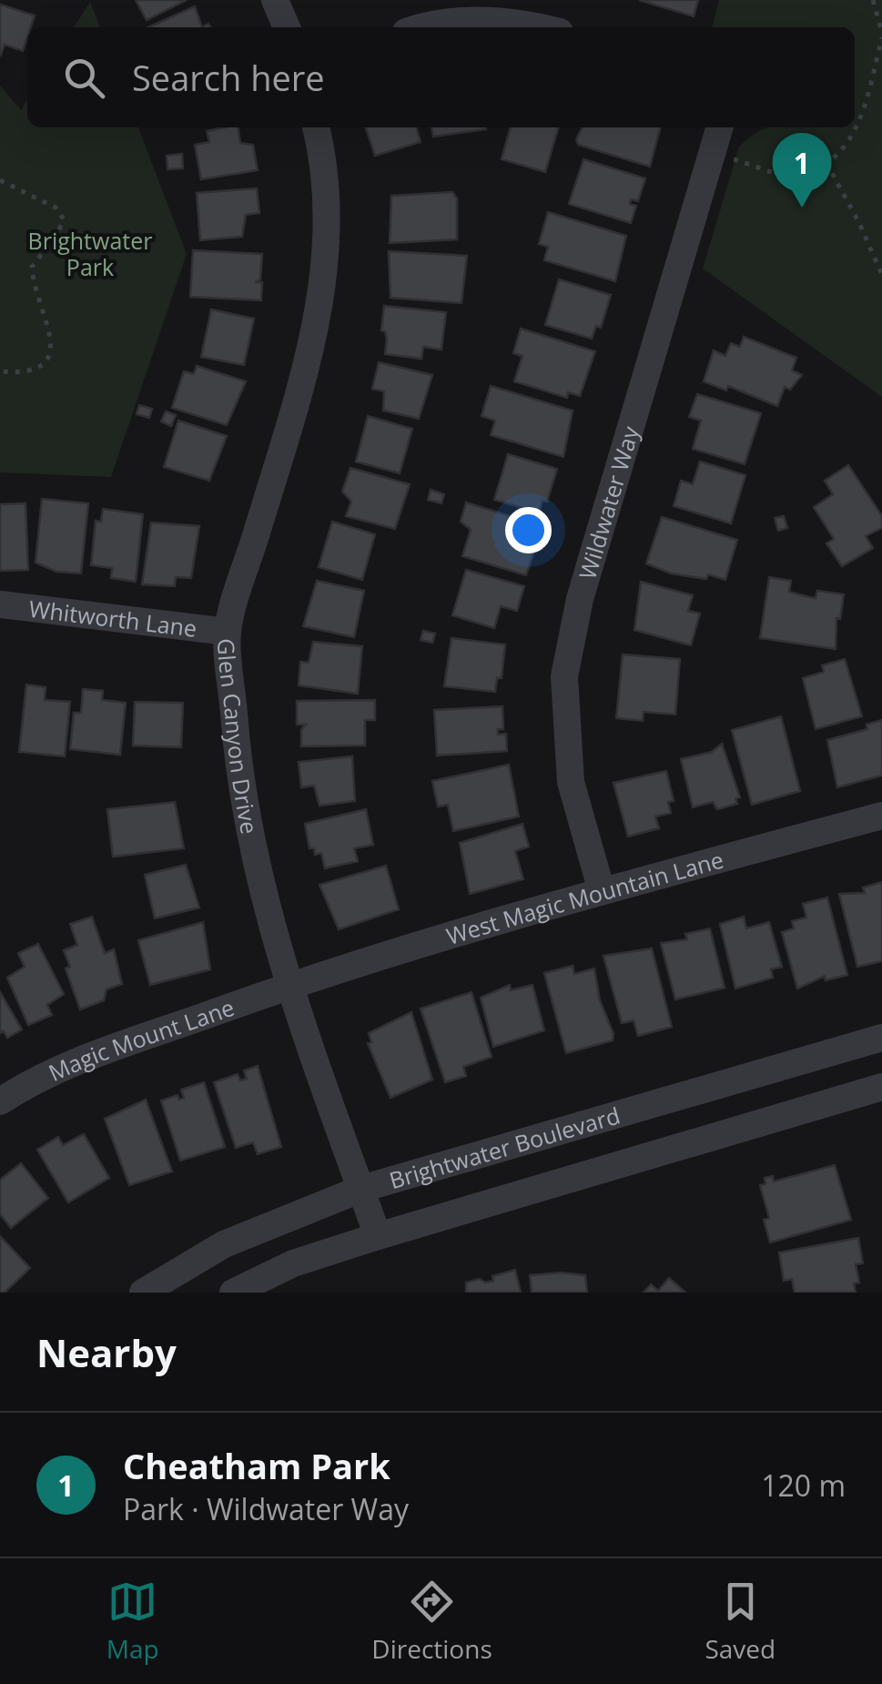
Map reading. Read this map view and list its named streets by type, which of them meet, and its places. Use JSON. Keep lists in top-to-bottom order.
{
  "streets": {
    "street": [
      "Wildwater Way",
      "Whitworth Lane",
      "Glen Canyon Drive",
      "West Magic Mountain Lane",
      "Magic Mount Lane",
      "Brightwater Boulevard"
    ]
  },
  "crossings": [
    ["Wildwater Way", "West Magic Mountain Lane"],
    ["Whitworth Lane", "Glen Canyon Drive"],
    ["Glen Canyon Drive", "West Magic Mountain Lane"],
    ["Glen Canyon Drive", "Magic Mount Lane"],
    ["Glen Canyon Drive", "Brightwater Boulevard"],
    ["West Magic Mountain Lane", "Magic Mount Lane"]
  ],
  "parks": ["Brightwater Park"],
  "page": {
    "search": "Search here",
    "pins": "1",
    "heading": "Nearby",
    "list": [
      {
        "mark": "1",
        "name": "Cheatham Park",
        "note": "Park · Wildwater Way",
        "value": "120 m"
      }
    ],
    "nav": ["Map", "Directions", "Saved"]
  }
}
